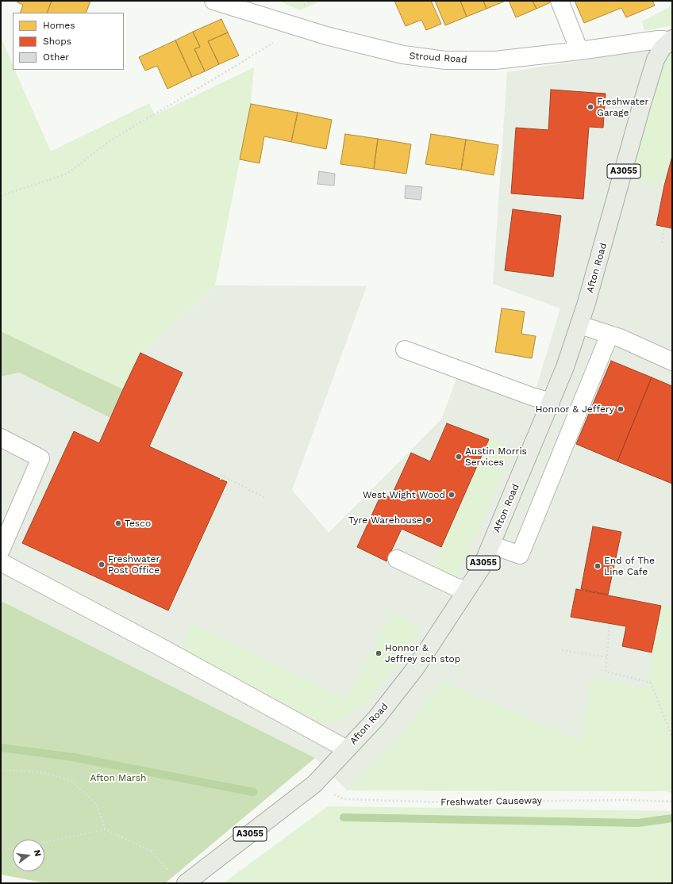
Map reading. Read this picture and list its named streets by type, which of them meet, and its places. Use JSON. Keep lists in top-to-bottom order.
{
  "streets": {
    "main road": ["A3055", "Afton Road"],
    "street": ["Stroud Road"],
    "path": ["Freshwater Causeway"]
  },
  "crossings": [
    ["Stroud Road", "Afton Road"],
    ["Afton Road", "Freshwater Causeway"]
  ],
  "parks": ["Afton Marsh"],
  "places": [
    "Freshwater Garage",
    "Honnor & Jeffery",
    "Austin Morris Services",
    "West Wight Wood",
    "Tyre Warehouse",
    "Tesco",
    "Freshwater Post Office",
    "End of The Line Cafe",
    "Honnor & Jeffrey sch stop"
  ],
  "legend": ["Homes", "Shops", "Other"],
  "north": "right"
}
